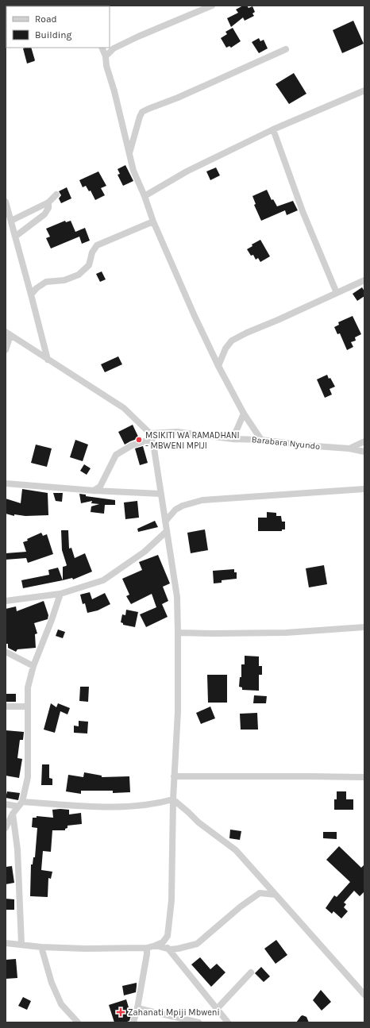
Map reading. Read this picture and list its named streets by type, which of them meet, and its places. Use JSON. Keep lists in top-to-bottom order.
{
  "streets": {
    "street": ["Barabara Nyundo"]
  },
  "places": {
    "other": ["MSIKITI WA RAMADHANI - MBWENI MPIJI"],
    "health": ["Zahanati Mpiji Mbweni"]
  },
  "legend": ["Road", "Building"]
}
